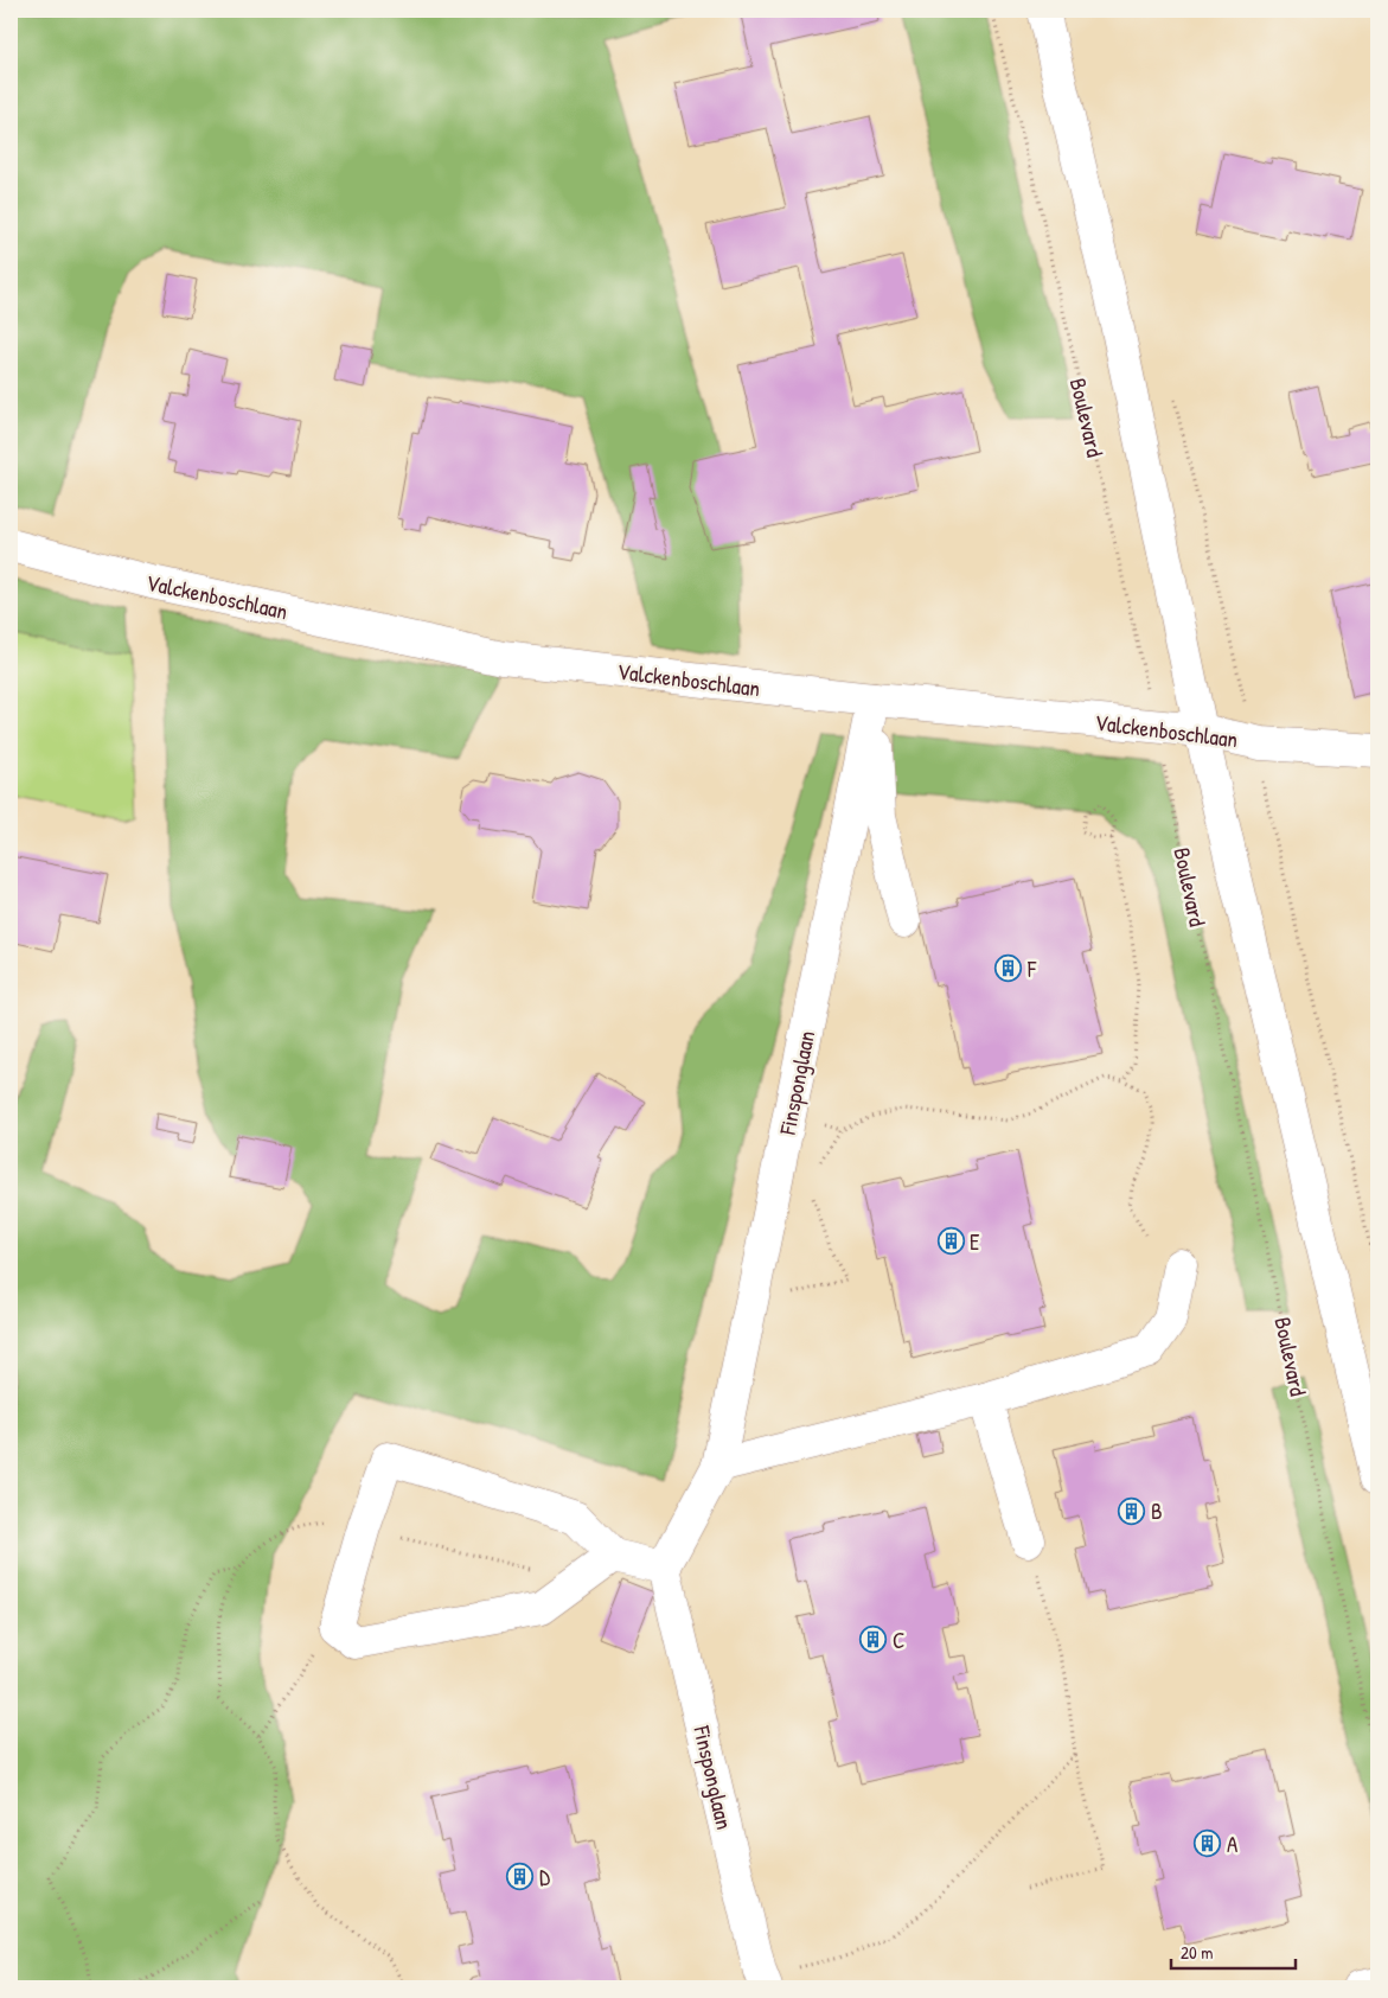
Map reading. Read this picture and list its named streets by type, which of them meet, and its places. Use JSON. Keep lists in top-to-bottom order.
{
  "streets": {
    "street": ["Boulevard", "Valckenboschlaan", "Finsponglaan"]
  },
  "crossings": [
    ["Boulevard", "Valckenboschlaan"],
    ["Valckenboschlaan", "Finsponglaan"]
  ],
  "places": {
    "building": [
      "F",
      "E",
      "B",
      "C",
      "A",
      "D"
    ]
  },
  "scale_bar": "20 m"
}
